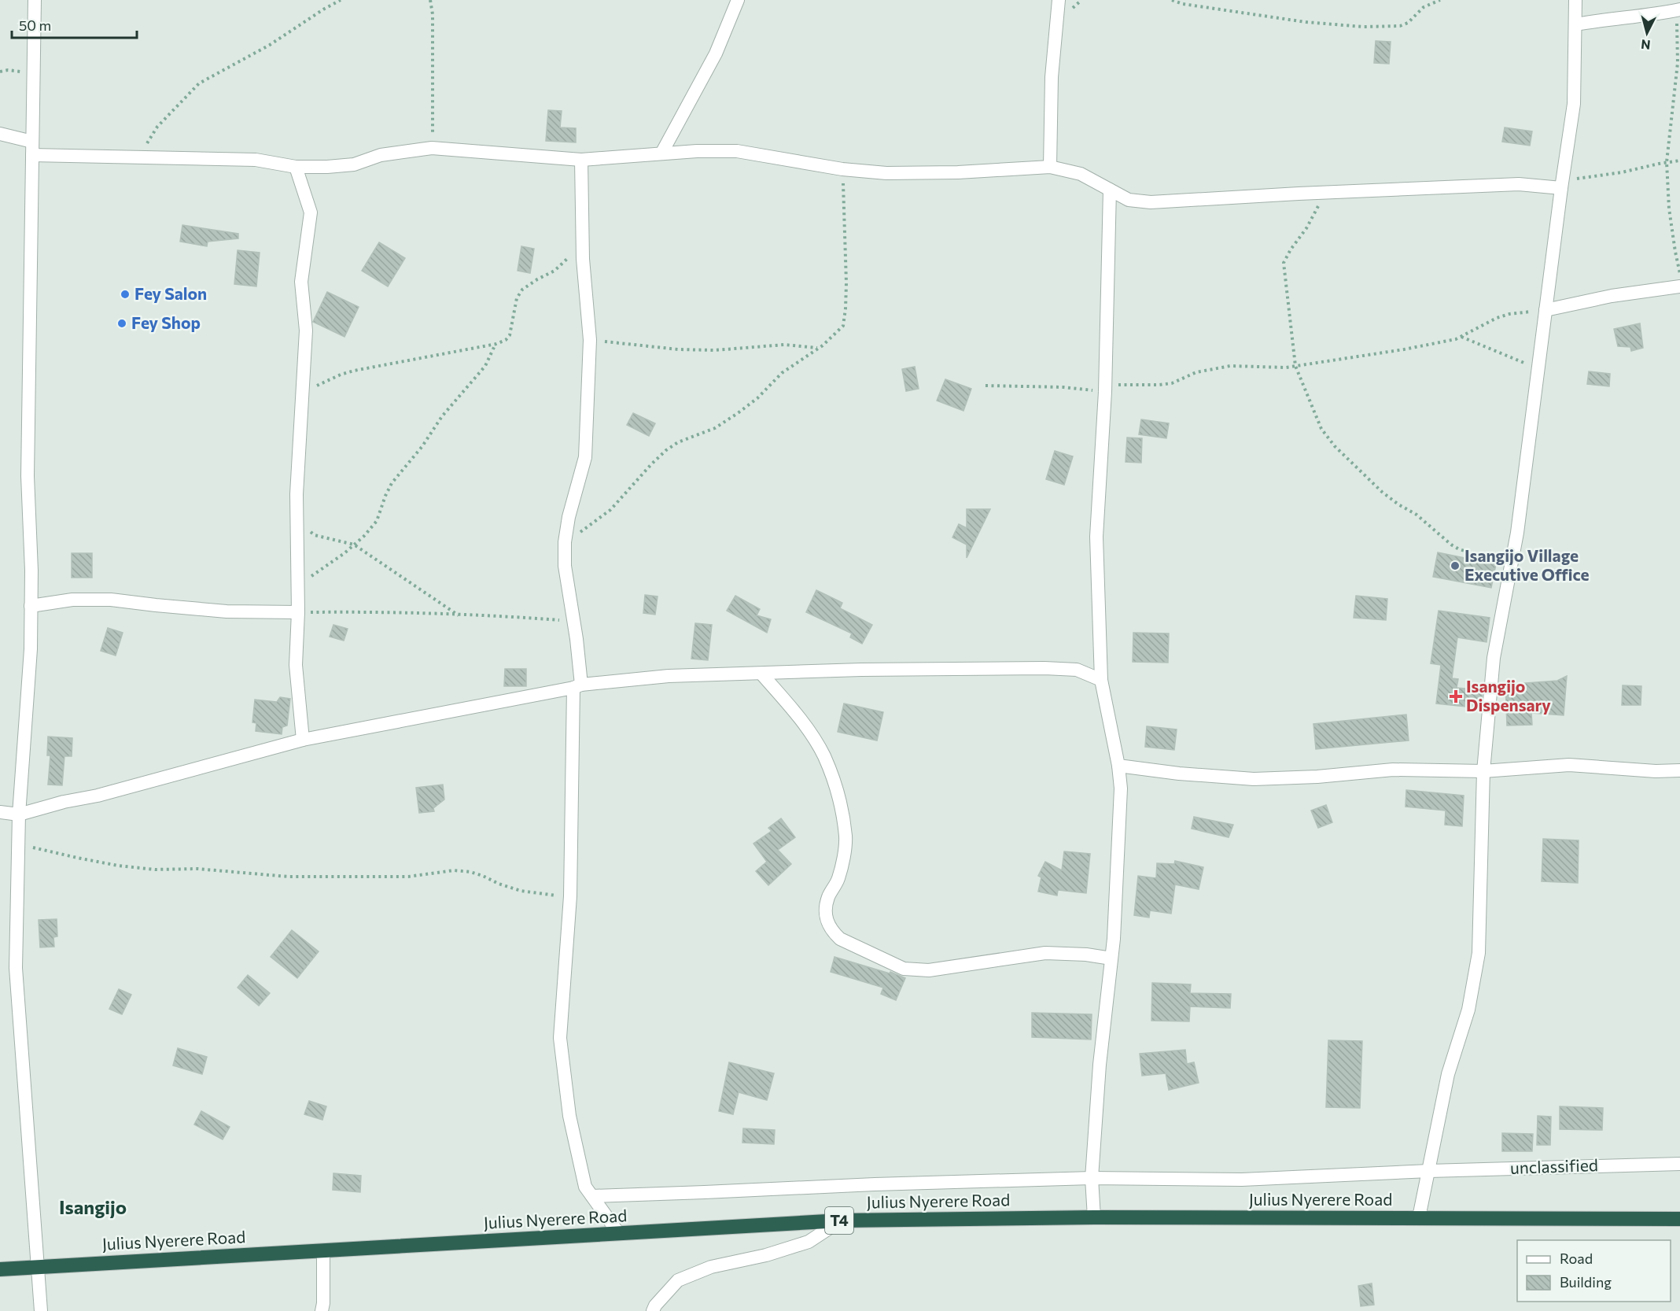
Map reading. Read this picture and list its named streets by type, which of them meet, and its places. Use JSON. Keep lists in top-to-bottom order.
{
  "streets": {
    "highway": ["Julius Nyerere Road", "T4"],
    "street": ["unclassified"]
  },
  "districts": ["Isangijo"],
  "places": {
    "other": ["Fey Salon", "Fey Shop", "Isangijo Village Executive Office"],
    "health": ["Isangijo Dispensary"]
  },
  "legend": ["Road", "Building"],
  "scale_bar": "50 m",
  "north": "bottom"
}
